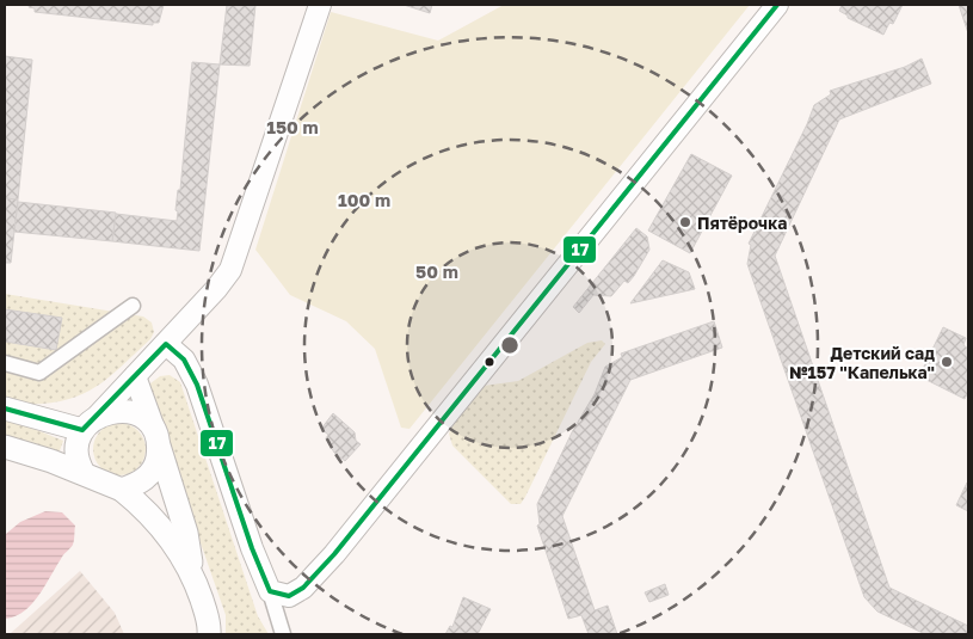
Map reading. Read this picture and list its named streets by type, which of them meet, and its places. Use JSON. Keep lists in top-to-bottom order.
{
  "places": ["Пятёрочка", "Детский сад №157 \"Капелька\""],
  "lines": ["transit line 17"],
  "rings": ["150 m", "100 m", "50 m"]
}
